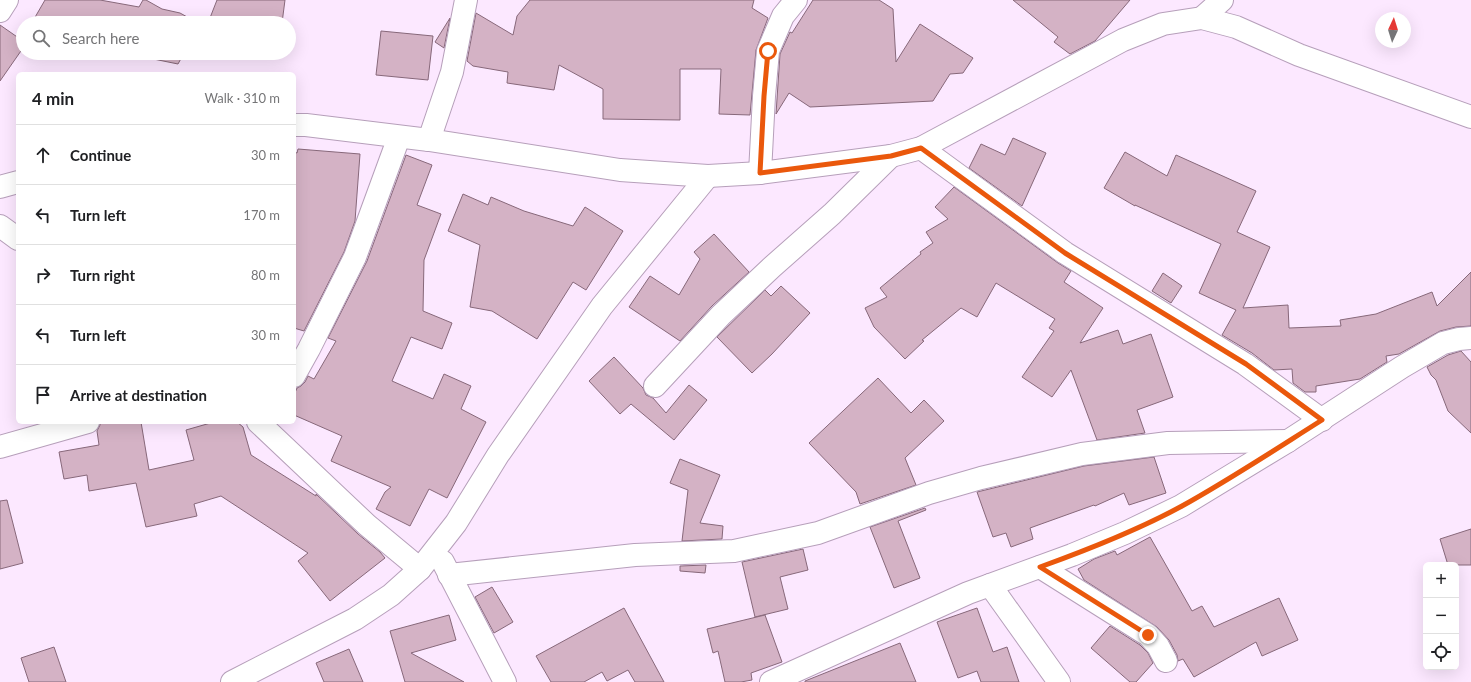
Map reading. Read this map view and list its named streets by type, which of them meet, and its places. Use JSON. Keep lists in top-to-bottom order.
{
  "north": "top",
  "page": {
    "search": "Search here",
    "heading": ["4 min", "Walk · 310 m"],
    "list": [
      ["Continue", "30 m"],
      ["Turn left", "170 m"],
      ["Turn right", "80 m"],
      ["Turn left", "30 m"],
      "Arrive at destination"
    ],
    "map_buttons": ["+", "−"]
  }
}
